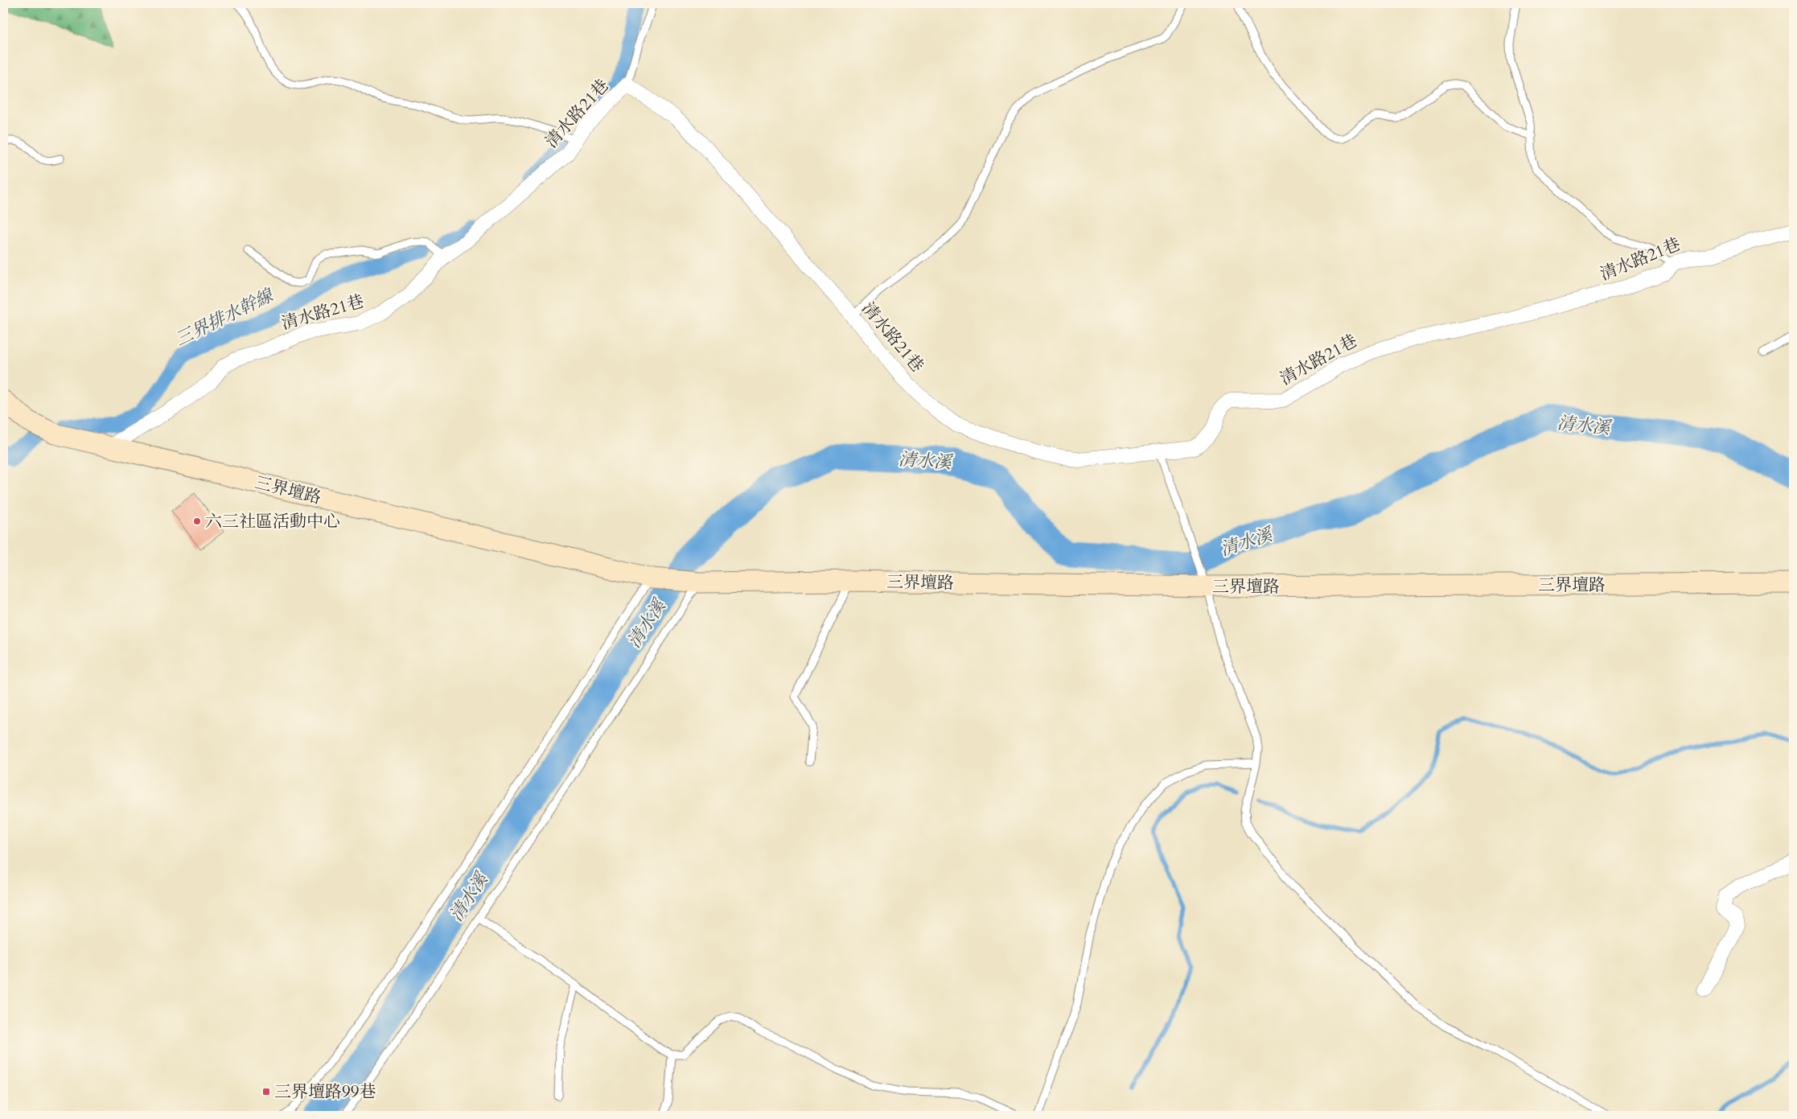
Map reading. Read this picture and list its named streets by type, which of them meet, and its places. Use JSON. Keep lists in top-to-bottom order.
{
  "streets": {
    "street": ["清水路21巷", "三界壇路"]
  },
  "crossings": [
    ["清水路21巷", "三界壇路"]
  ],
  "water": ["三界排水幹線", "清水溪"],
  "places": {
    "other": ["六三社區活動中心"],
    "transit": ["三界壇路99巷"]
  }
}
